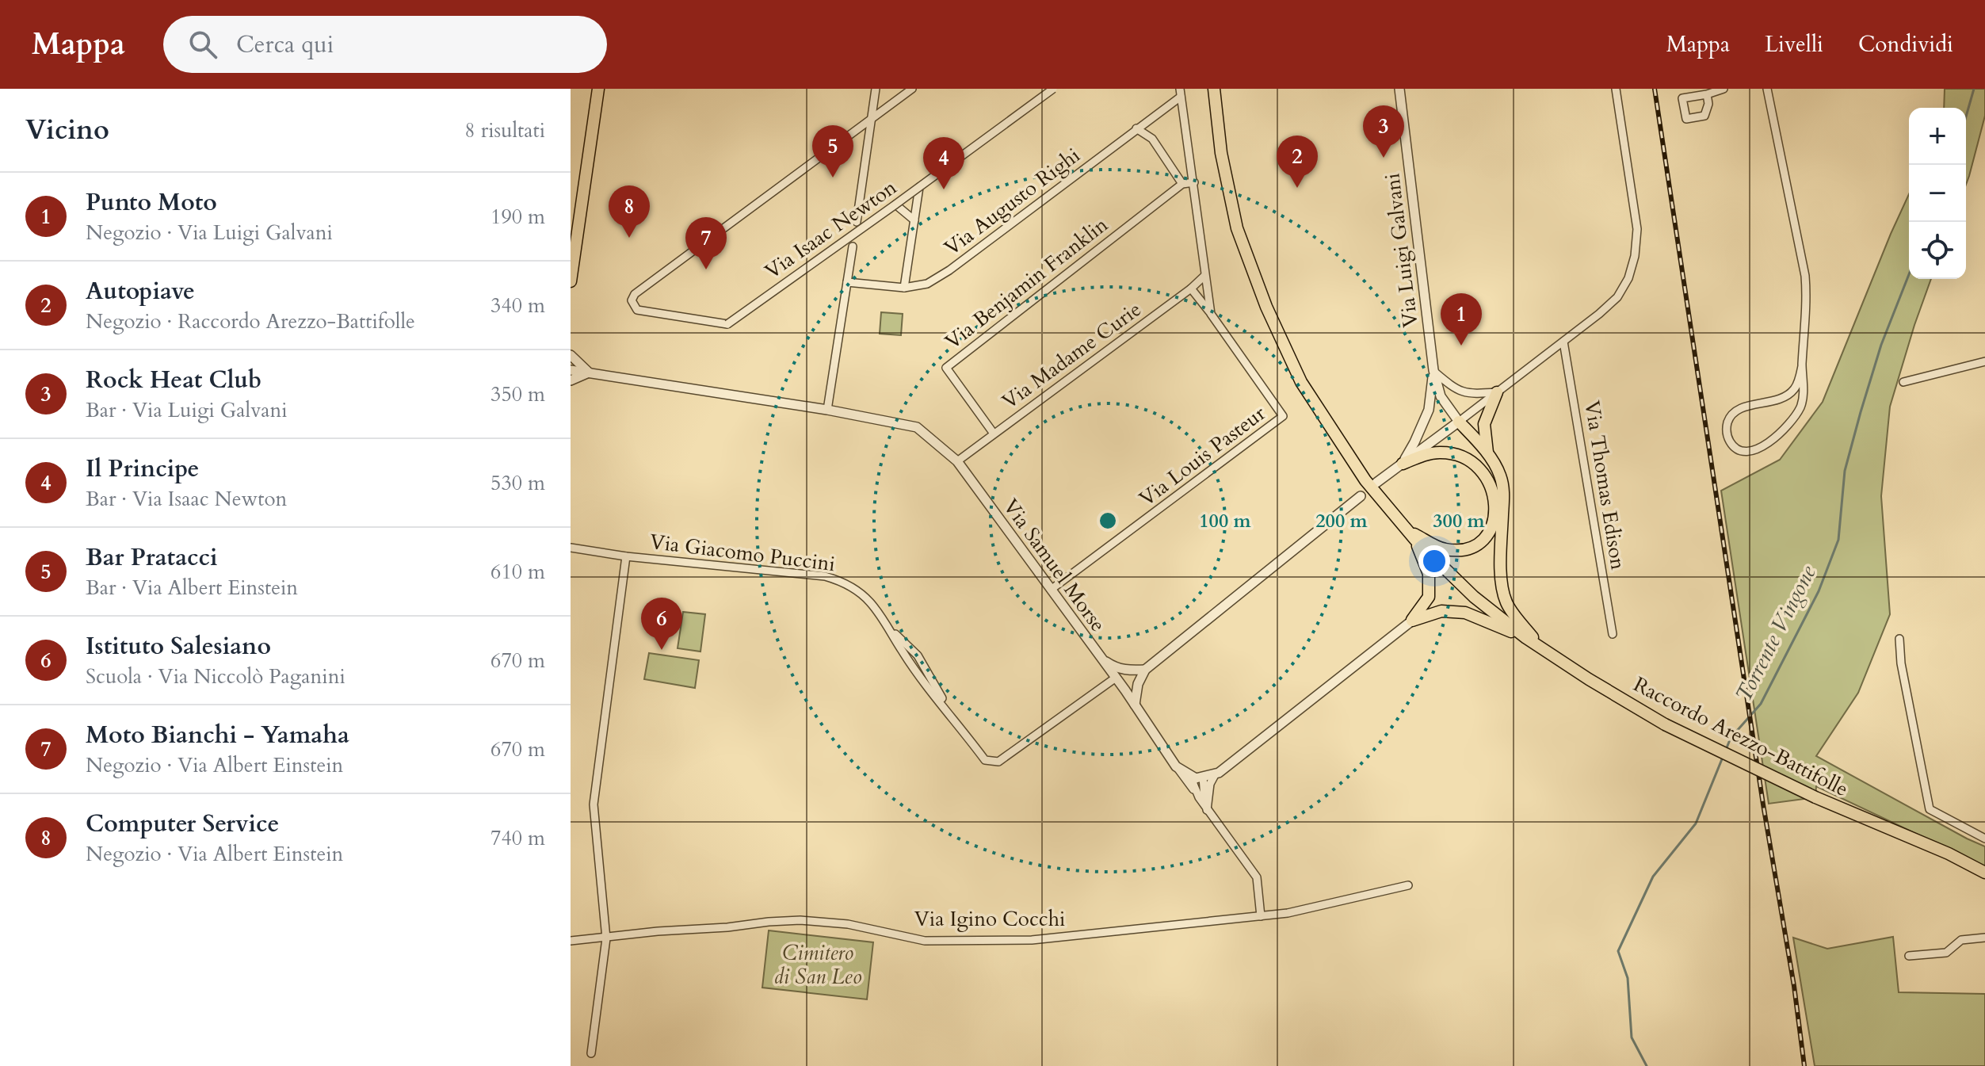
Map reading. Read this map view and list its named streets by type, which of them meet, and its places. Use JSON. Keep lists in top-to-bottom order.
{
  "streets": {
    "main road": ["Raccordo Arezzo-Battifolle"],
    "street": [
      "Via Augusto Righi",
      "Via Isaac Newton",
      "Via Luigi Galvani",
      "Via Benjamin Franklin",
      "Via Madame Curie",
      "Via Louis Pasteur",
      "Via Thomas Edison",
      "Via Giacomo Puccini",
      "Via Samuel Morse",
      "Via Igino Cocchi"
    ]
  },
  "crossings": [
    ["Via Benjamin Franklin", "Via Madame Curie"],
    ["Via Madame Curie", "Via Samuel Morse"],
    ["Via Louis Pasteur", "Via Samuel Morse"],
    ["Via Giacomo Puccini", "Via Samuel Morse"]
  ],
  "water": ["Torrente Vingone"],
  "parks": ["Cimitero di San Leo"],
  "page": {
    "header": "Mappa",
    "search": "Cerca qui",
    "nav": ["Mappa", "Livelli", "Condividi"],
    "heading": ["Vicino", "8 risultati"],
    "pins": [
      "3",
      "5",
      "2",
      "4",
      "8",
      "7",
      "1",
      "6"
    ],
    "map_buttons": ["+", "−"],
    "list": [
      {
        "mark": "1",
        "name": "Punto Moto",
        "note": "Negozio · Via Luigi Galvani",
        "value": "190 m"
      },
      {
        "mark": "2",
        "name": "Autopiave",
        "note": "Negozio · Raccordo Arezzo-Battifolle",
        "value": "340 m"
      },
      {
        "mark": "3",
        "name": "Rock Heat Club",
        "note": "Bar · Via Luigi Galvani",
        "value": "350 m"
      },
      {
        "mark": "4",
        "name": "Il Principe",
        "note": "Bar · Via Isaac Newton",
        "value": "530 m"
      },
      {
        "mark": "5",
        "name": "Bar Pratacci",
        "note": "Bar · Via Albert Einstein",
        "value": "610 m"
      },
      {
        "mark": "6",
        "name": "Istituto Salesiano",
        "note": "Scuola · Via Niccolò Paganini",
        "value": "670 m"
      },
      {
        "mark": "7",
        "name": "Moto Bianchi - Yamaha",
        "note": "Negozio · Via Albert Einstein",
        "value": "670 m"
      },
      {
        "mark": "8",
        "name": "Computer Service",
        "note": "Negozio · Via Albert Einstein",
        "value": "740 m"
      }
    ]
  },
  "rings": ["100 m", "200 m", "300 m"]
}
